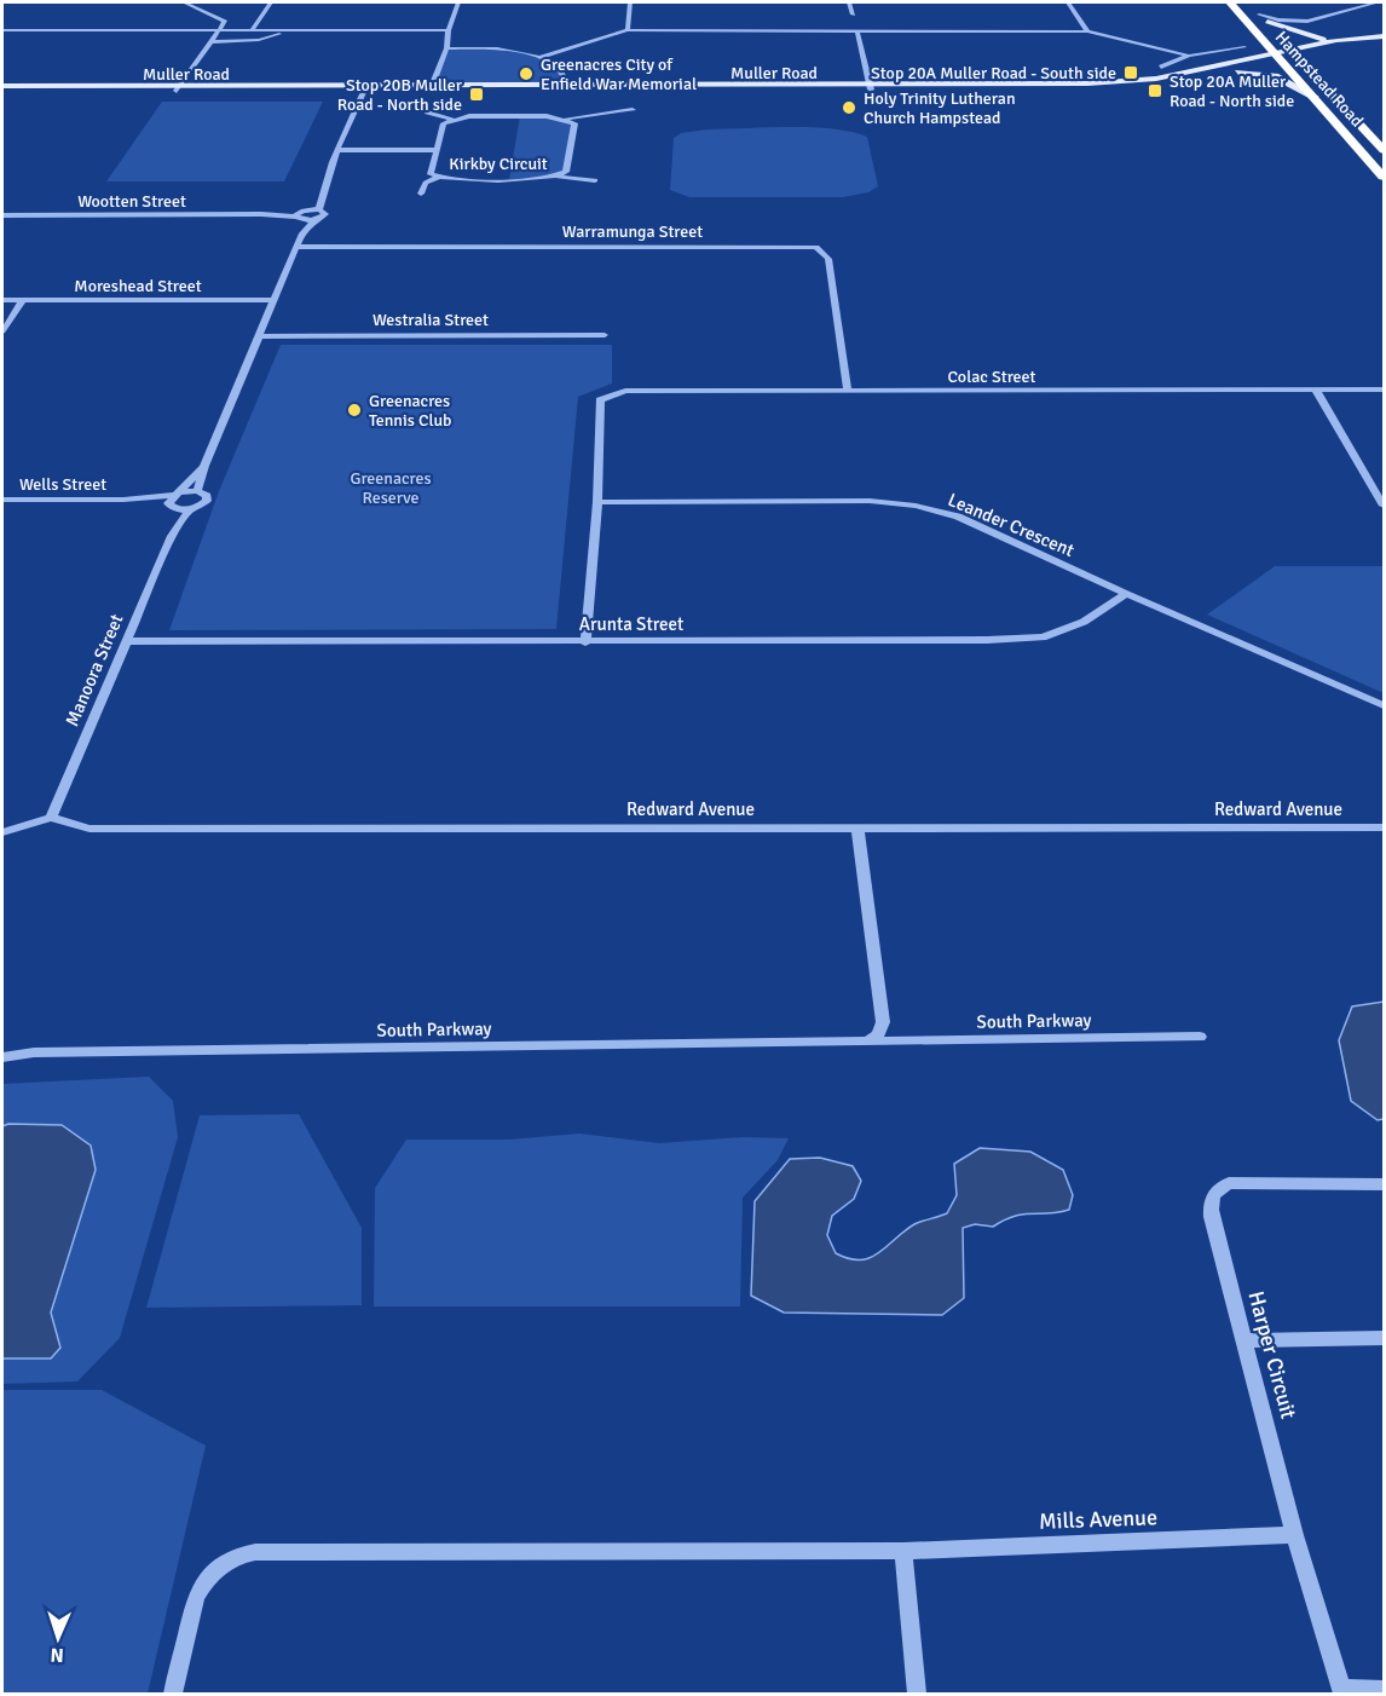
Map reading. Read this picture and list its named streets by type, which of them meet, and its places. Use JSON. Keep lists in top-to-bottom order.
{
  "streets": {
    "highway": ["Hampstead Road"],
    "main road": ["Muller Road"],
    "street": [
      "Kirkby Circuit",
      "Wootten Street",
      "Warramunga Street",
      "Moreshead Street",
      "Westralia Street",
      "Colac Street",
      "Wells Street",
      "Leander Crescent",
      "Arunta Street",
      "Manoora Street",
      "Redward Avenue",
      "South Parkway",
      "Harper Circuit",
      "Mills Avenue"
    ]
  },
  "crossings": [
    ["Muller Road", "Hampstead Road"],
    ["Warramunga Street", "Colac Street"],
    ["Colac Street", "Leander Crescent"],
    ["Wells Street", "Manoora Street"],
    ["Leander Crescent", "Arunta Street"],
    ["Arunta Street", "Manoora Street"],
    ["Manoora Street", "Redward Avenue"],
    ["Harper Circuit", "Mills Avenue"]
  ],
  "parks": ["Greenacres Reserve"],
  "places": {
    "transit": ["Stop 20A Muller Road - South side", "Stop 20A Muller Road - North side", "Stop 20B Muller Road - North side"],
    "other": ["Greenacres City of Enfield War Memorial", "Holy Trinity Lutheran Church Hampstead", "Greenacres Tennis Club"]
  },
  "north": "bottom"
}
